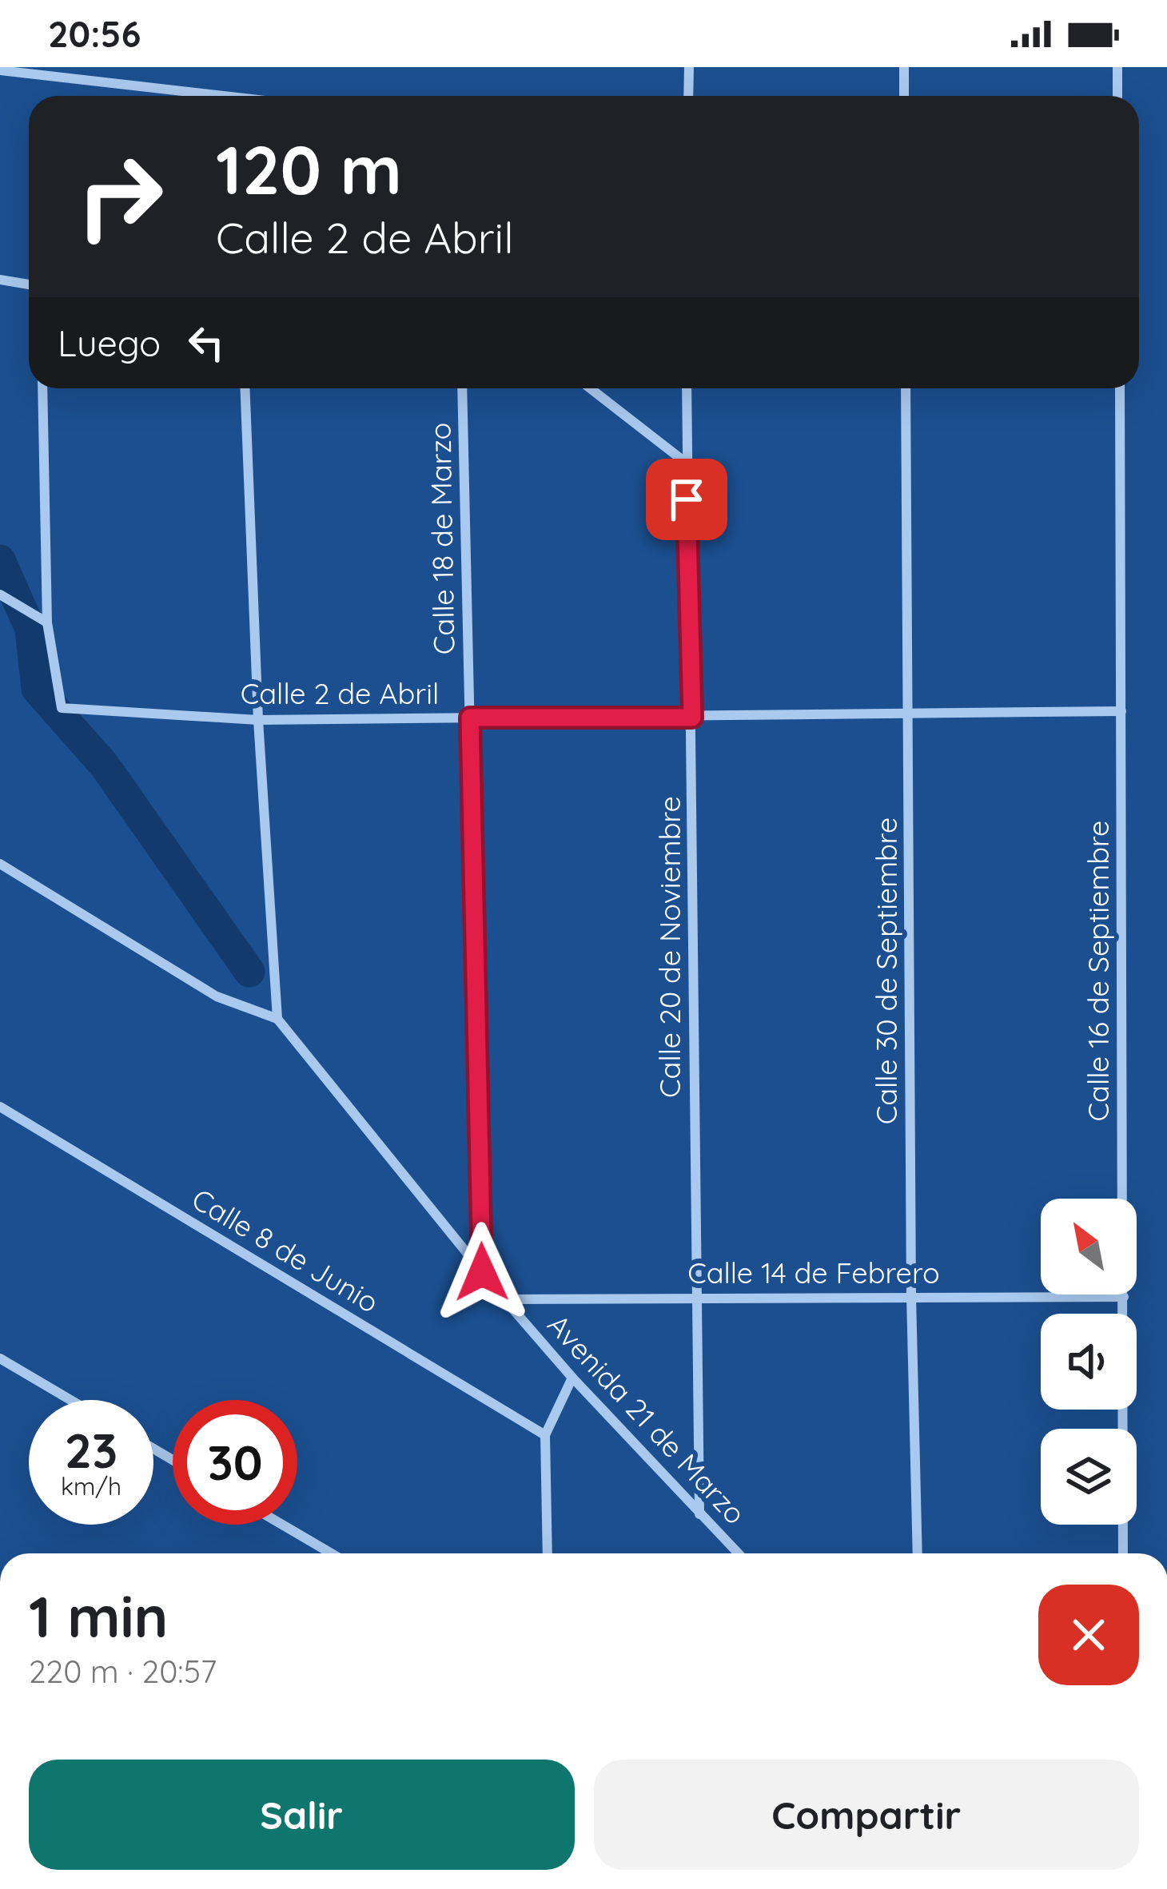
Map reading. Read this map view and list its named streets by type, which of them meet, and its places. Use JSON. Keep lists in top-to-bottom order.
{
  "streets": {
    "street": [
      "Calle 18 de Marzo",
      "Calle 2 de Abril",
      "Calle 20 de Noviembre",
      "Calle 30 de Septiembre",
      "Calle 16 de Septiembre",
      "Calle 8 de Junio",
      "Calle 14 de Febrero",
      "Avenida 21 de Marzo"
    ]
  },
  "crossings": [
    ["Calle 18 de Marzo", "Calle 2 de Abril"],
    ["Calle 18 de Marzo", "Avenida 21 de Marzo"],
    ["Calle 2 de Abril", "Calle 20 de Noviembre"],
    ["Calle 2 de Abril", "Calle 30 de Septiembre"],
    ["Calle 2 de Abril", "Calle 16 de Septiembre"],
    ["Calle 20 de Noviembre", "Calle 14 de Febrero"],
    ["Calle 20 de Noviembre", "Avenida 21 de Marzo"],
    ["Calle 30 de Septiembre", "Calle 14 de Febrero"],
    ["Calle 16 de Septiembre", "Calle 14 de Febrero"],
    ["Calle 14 de Febrero", "Avenida 21 de Marzo"]
  ],
  "north": "top left",
  "page": {
    "status": "20:56",
    "turn": ["120 m", "Calle 2 de Abril"],
    "then": "Luego",
    "speed": "23 km/h",
    "limit": "30",
    "heading": ["1 min", "220 m · 20:57"],
    "buttons": ["Salir", "Compartir"]
  }
}
